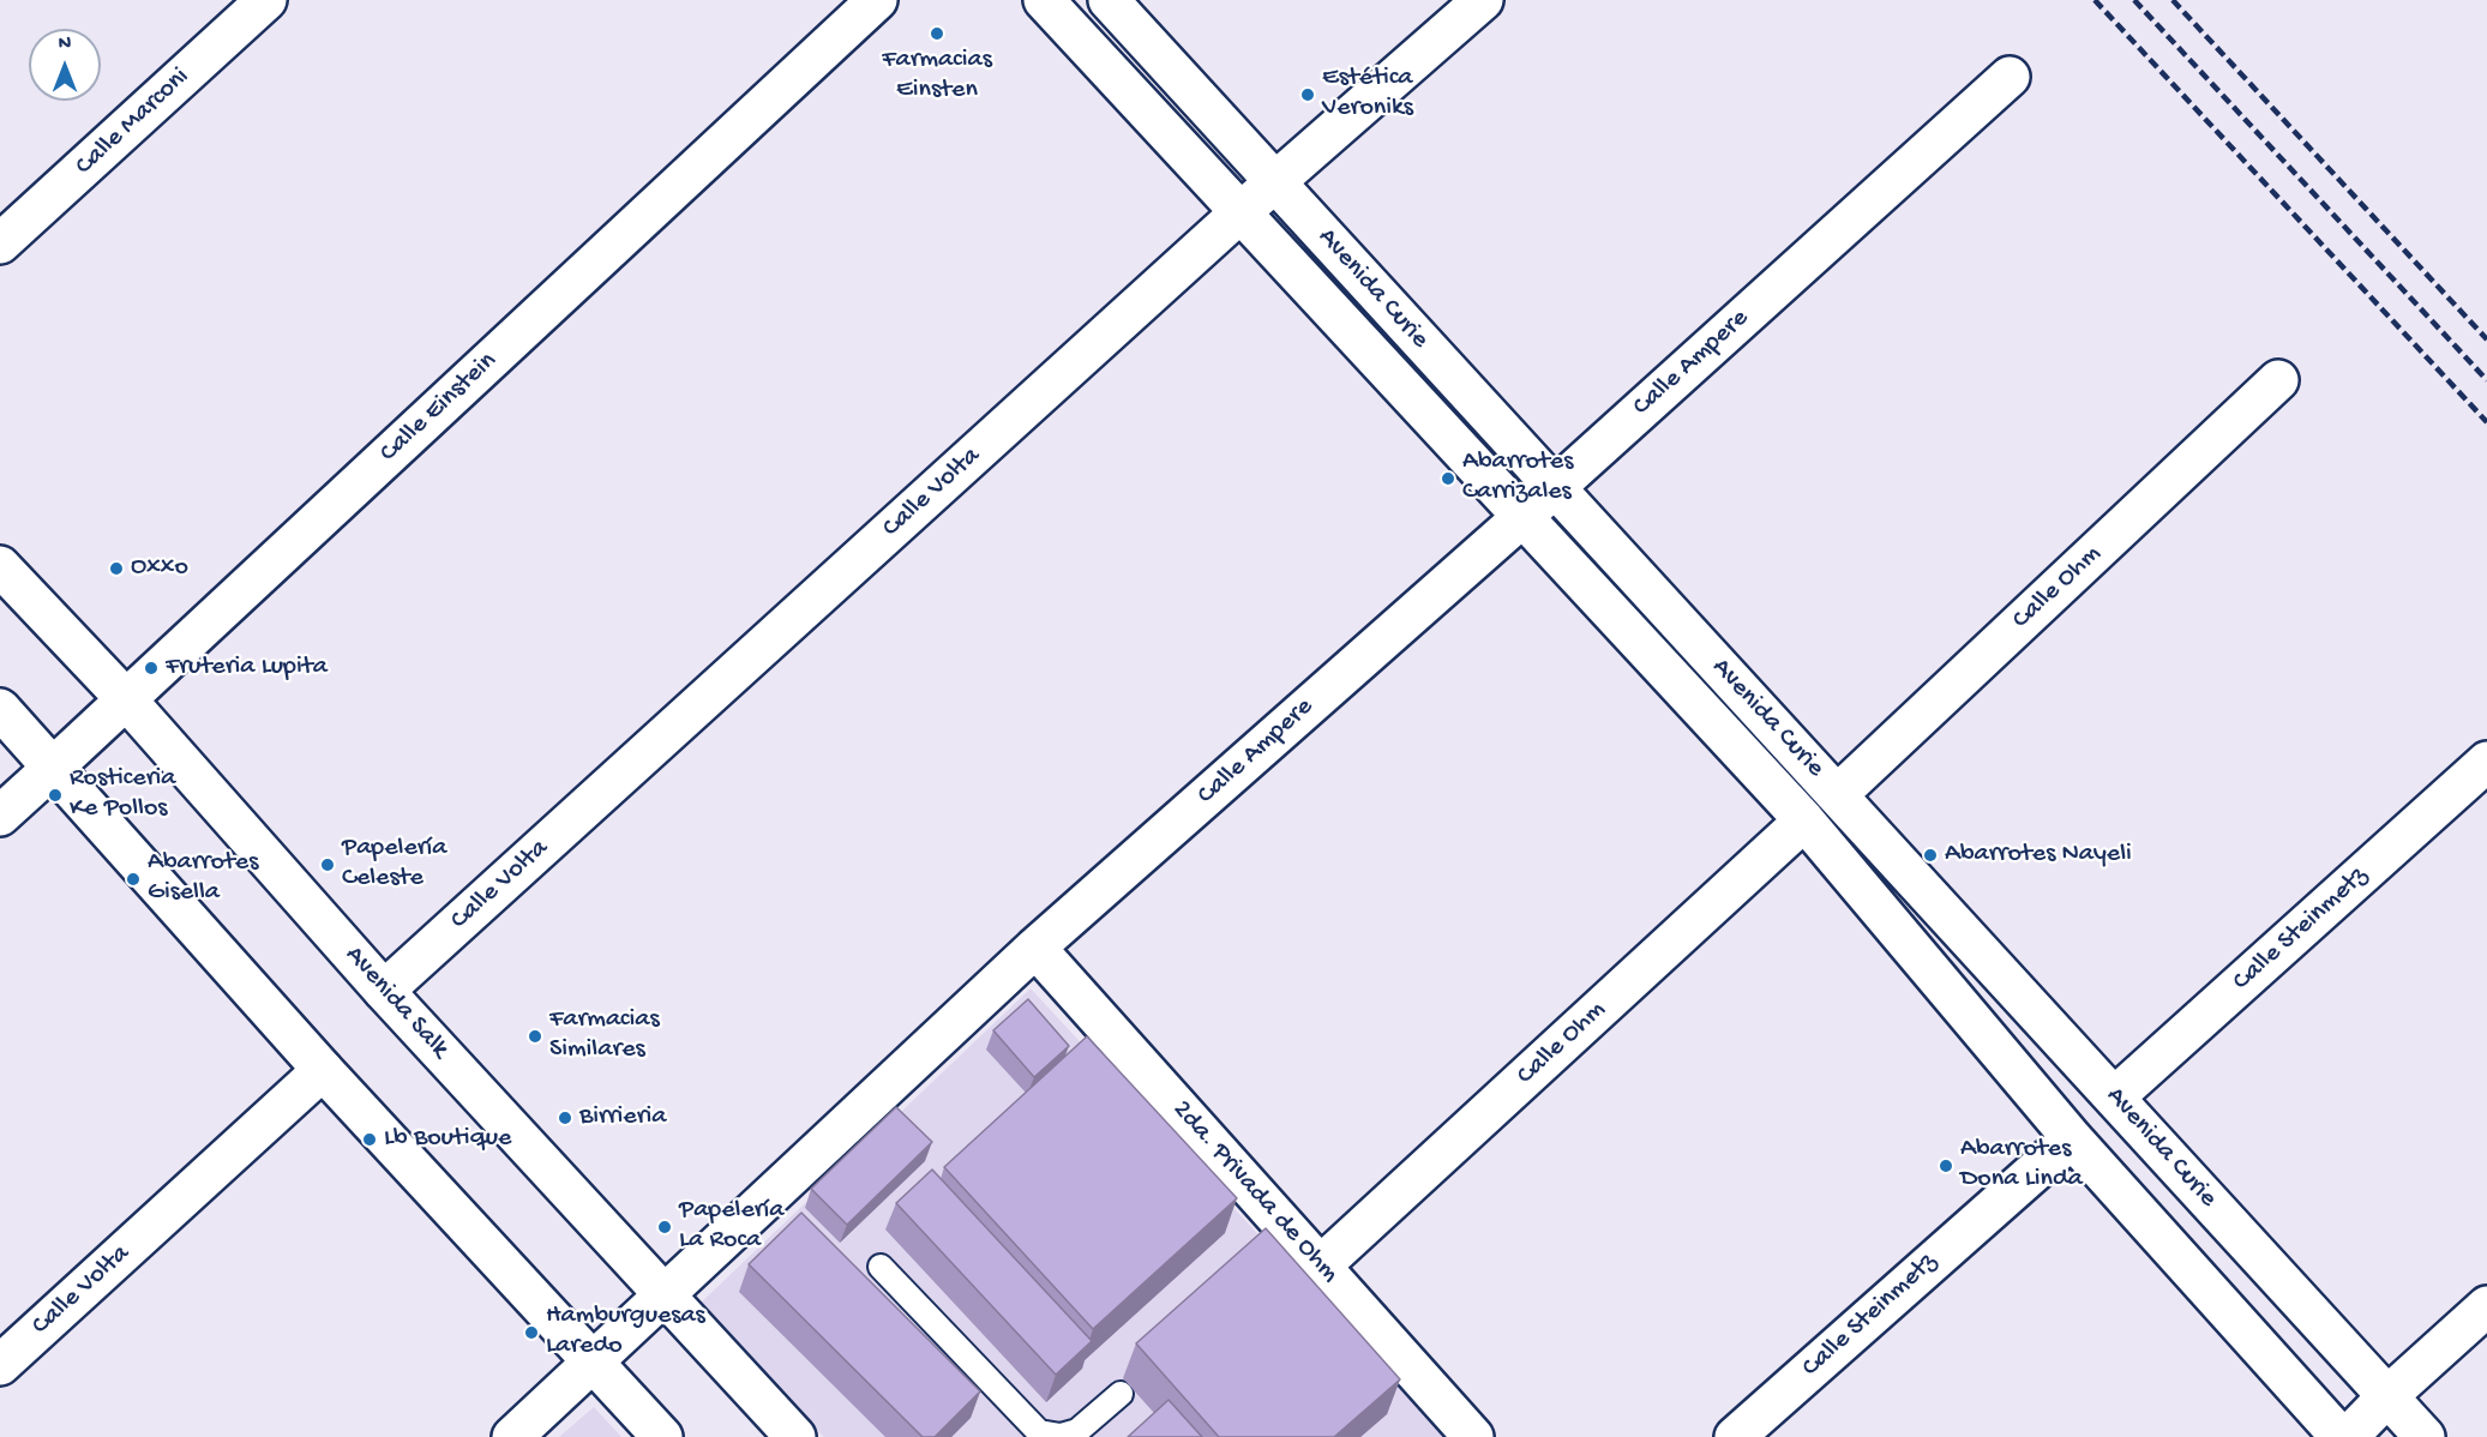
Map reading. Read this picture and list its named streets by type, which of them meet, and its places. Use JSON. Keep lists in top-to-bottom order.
{
  "streets": {
    "street": [
      "Calle Marconi",
      "Avenida Curie",
      "Calle Ampere",
      "Calle Einstein",
      "Calle Volta",
      "Calle Ohm",
      "Calle Steinmetz",
      "Avenida Salk",
      "2da. Privada de Ohm"
    ]
  },
  "crossings": [
    ["Avenida Curie", "Calle Ampere"],
    ["Avenida Curie", "Calle Volta"],
    ["Avenida Curie", "Calle Ohm"],
    ["Avenida Curie", "Calle Steinmetz"],
    ["Calle Ampere", "Avenida Salk"],
    ["Calle Ampere", "2da. Privada de Ohm"],
    ["Calle Einstein", "Avenida Salk"],
    ["Calle Volta", "Avenida Salk"],
    ["Calle Ohm", "2da. Privada de Ohm"]
  ],
  "places": [
    "Farmacias Einsten",
    "Estética Veroniks",
    "Abarrotes Carrizales",
    "Oxxo",
    "Fruteria Lupita",
    "Rosticeria Ke Pollos",
    "Abarrotes Nayeli",
    "Papelería Celeste",
    "Abarrotes Gisella",
    "Farmacias Similares",
    "Birrieria",
    "Lb Boutique",
    "Abarrotes Dona Linda",
    "Papelería La Roca",
    "Hamburguesas Laredo"
  ],
  "north": "top"
}
